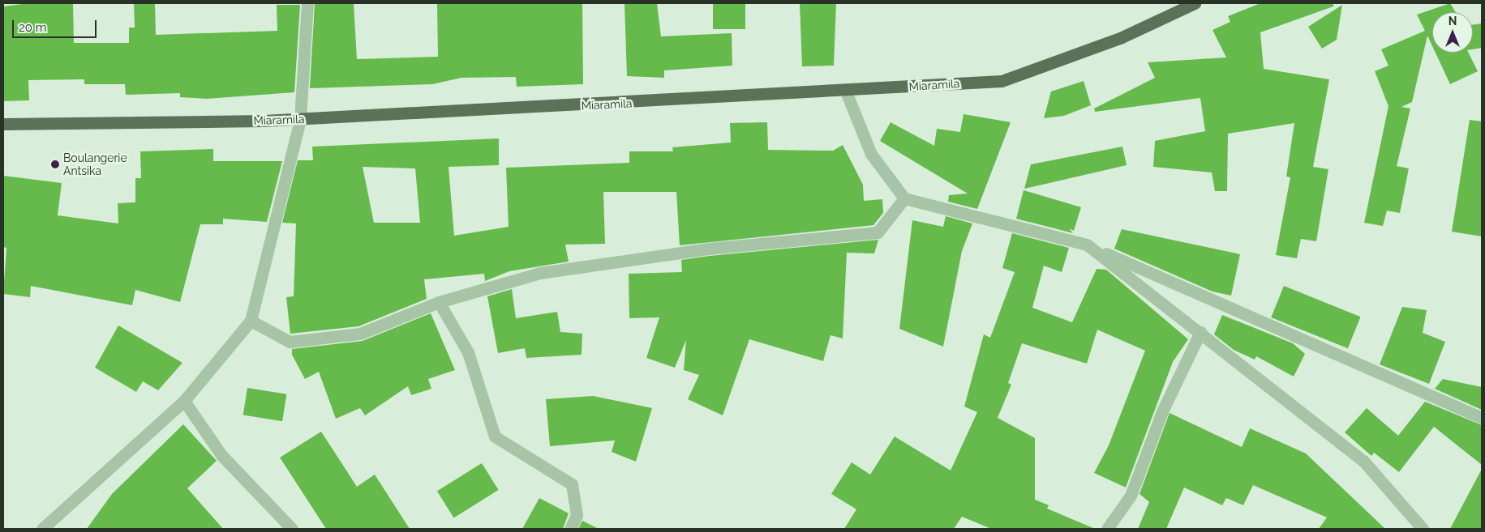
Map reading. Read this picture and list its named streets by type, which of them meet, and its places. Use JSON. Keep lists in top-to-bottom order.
{
  "streets": {
    "main road": ["Miaramila"]
  },
  "places": ["Boulangerie Antsika"],
  "scale_bar": "20 m",
  "north": "top"
}
